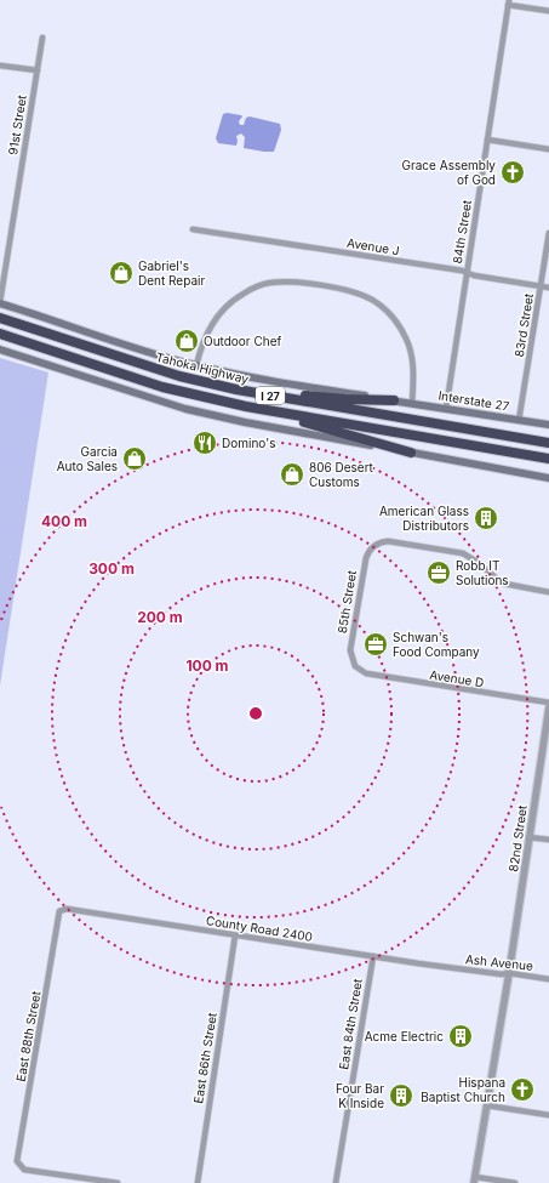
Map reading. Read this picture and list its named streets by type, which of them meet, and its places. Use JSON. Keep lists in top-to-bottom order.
{
  "streets": {
    "highway": ["Tahoka Highway", "I 27"],
    "main road": ["Interstate 27"],
    "street": [
      "91st Street",
      "84th Street",
      "Avenue J",
      "83rd Street",
      "85th Street",
      "Avenue D",
      "82nd Street",
      "County Road 2400",
      "Ash Avenue",
      "East 84th Street",
      "East 88th Street",
      "East 86th Street"
    ]
  },
  "crossings": [
    ["91st Street", "Tahoka Highway"],
    ["84th Street", "Avenue J"],
    ["84th Street", "Interstate 27"],
    ["Avenue J", "83rd Street"],
    ["83rd Street", "Interstate 27"],
    ["Tahoka Highway", "Interstate 27"],
    ["85th Street", "Avenue D"],
    ["82nd Street", "Ash Avenue"],
    ["County Road 2400", "Ash Avenue"],
    ["County Road 2400", "East 84th Street"],
    ["County Road 2400", "East 88th Street"],
    ["County Road 2400", "East 86th Street"]
  ],
  "places": {
    "church": ["Grace Assembly of God", "Hispana Baptist Church"],
    "shop": [
      "Gabriel's Dent Repair",
      "Outdoor Chef",
      "Garcia Auto Sales",
      "806 Desert Customs"
    ],
    "restaurant": ["Domino's"],
    "building": ["American Glass Distributors", "Acme Electric", "Four Bar K Inside"],
    "office": ["Robb IT Solutions", "Schwan's Food Company"]
  },
  "rings": [
    "400 m",
    "300 m",
    "200 m",
    "100 m"
  ]
}
